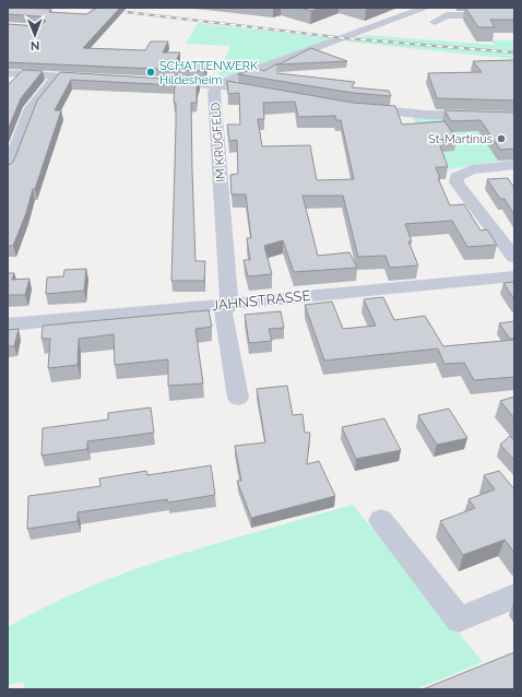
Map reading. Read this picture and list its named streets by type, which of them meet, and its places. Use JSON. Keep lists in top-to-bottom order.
{
  "streets": {
    "street": ["IM KRUGFELD", "JAHNSTRASSE"]
  },
  "crossings": [
    ["IM KRUGFELD", "JAHNSTRASSE"]
  ],
  "places": ["SCHATTENWERK Hildesheim", "St. Martinus"],
  "north": "bottom"
}
